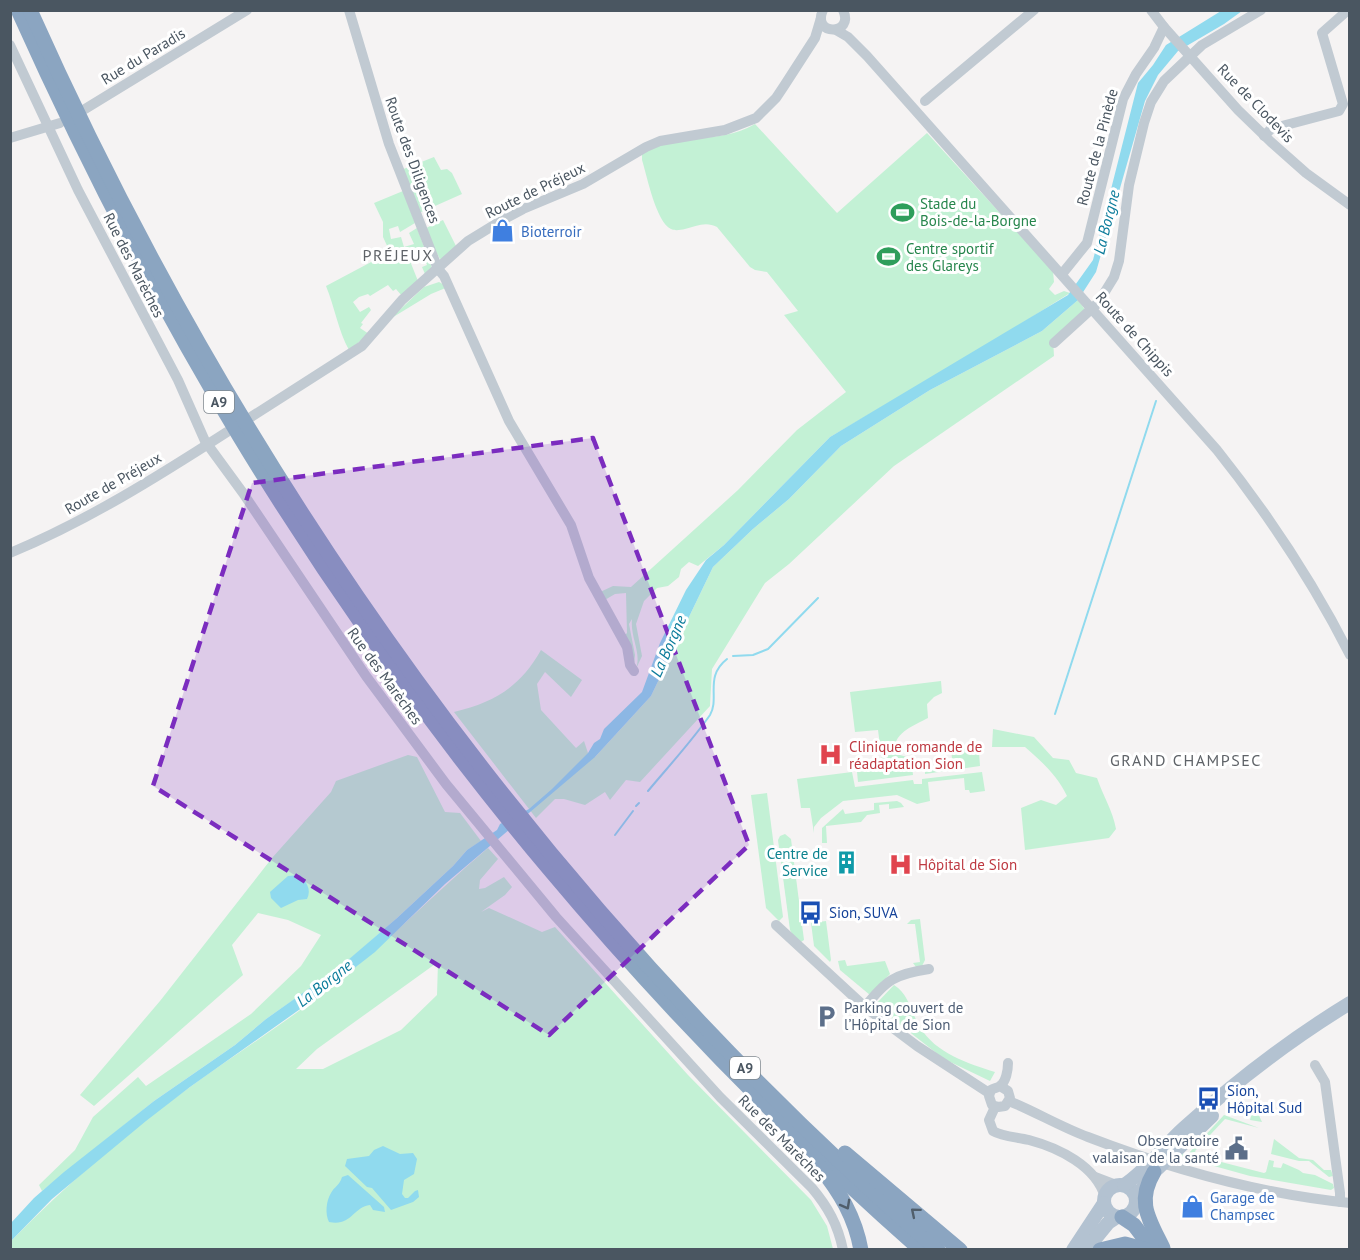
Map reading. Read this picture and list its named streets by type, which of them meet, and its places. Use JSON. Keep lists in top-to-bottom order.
{
  "streets": {
    "highway": ["A9"],
    "street": [
      "Rue du Paradis",
      "Rue de Clodevis",
      "Route de la Pinède",
      "Route des Diligences",
      "Route de Préjeux",
      "Rue des Marèches",
      "Route de Chippis"
    ]
  },
  "crossings": [
    ["Rue de Clodevis", "Route de la Pinède"],
    ["Route de la Pinède", "Route de Chippis"],
    ["Route des Diligences", "Route de Préjeux"],
    ["Route de Préjeux", "Rue des Marèches"],
    ["Route de Préjeux", "Route de Chippis"]
  ],
  "districts": ["PRÉJEUX", "GRAND CHAMPSEC"],
  "water": ["La Borgne"],
  "places": {
    "sports": ["Stade du Bois-de-la-Borgne", "Centre sportif des Glareys"],
    "shop": ["Bioterroir", "Garage de Champsec"],
    "hospital": ["Clinique romande de réadaptation Sion", "Hôpital de Sion"],
    "building": ["Centre de Service"],
    "bus stop": ["Sion, SUVA", "Sion, Hôpital Sud"],
    "parking": ["Parking couvert de l’Hôpital de Sion"],
    "public building": ["Observatoire valaisan de la santé"]
  }
}
